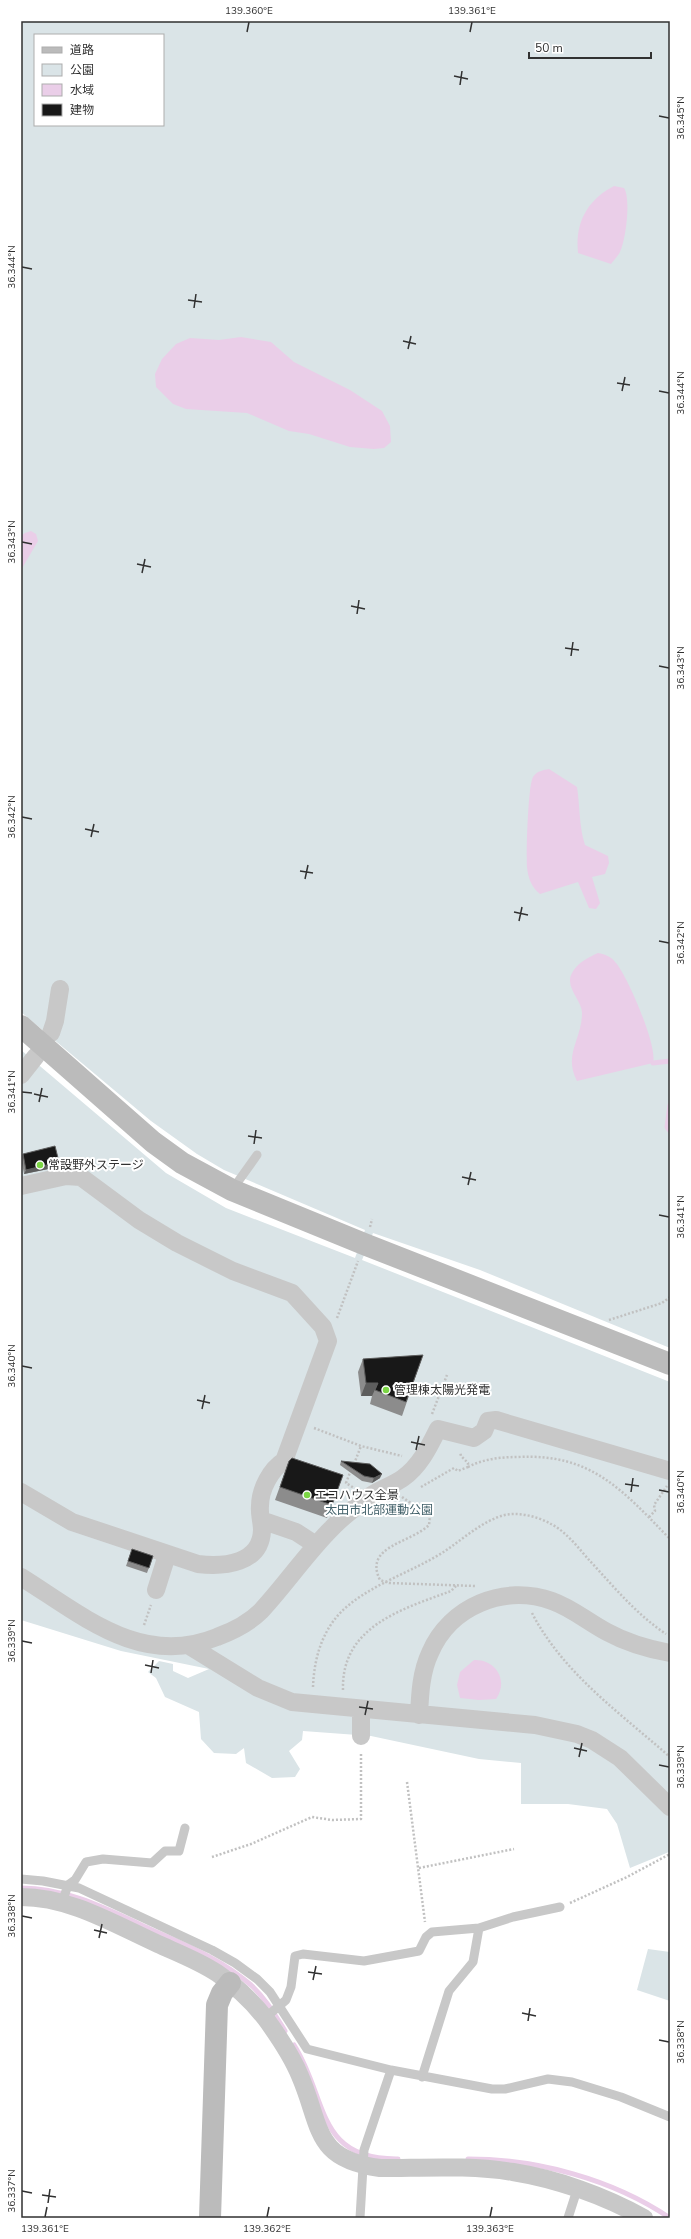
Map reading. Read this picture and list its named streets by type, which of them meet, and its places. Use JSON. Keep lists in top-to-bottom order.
{
  "parks": ["太田市北部運動公園"],
  "places": ["常設野外ステージ", "管理棟太陽光発電", "エコハウス全景"],
  "legend": [
    "道路",
    "公園",
    "水域",
    "建物"
  ],
  "scale_bar": "50 m",
  "coordinates": [
    "139.360°E",
    "139.361°E",
    "36.345°N",
    "36.344°N",
    "36.343°N",
    "36.342°N",
    "36.341°N",
    "36.340°N",
    "36.339°N",
    "36.338°N",
    "36.337°N",
    "139.362°E",
    "139.363°E"
  ]
}
